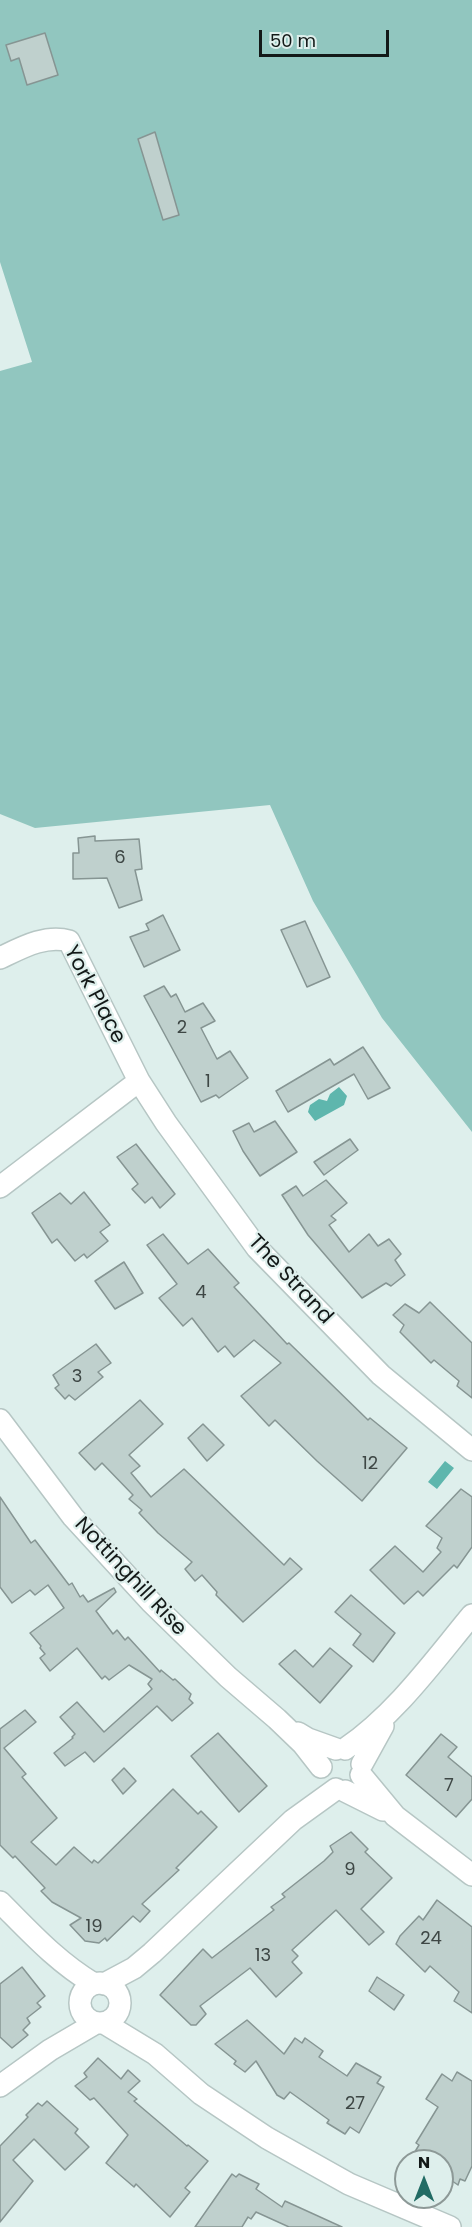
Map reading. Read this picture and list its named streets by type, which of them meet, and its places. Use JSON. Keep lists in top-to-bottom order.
{
  "streets": {
    "street": ["York Place", "The Strand", "Nottinghill Rise"]
  },
  "crossings": [
    ["York Place", "The Strand"]
  ],
  "house_numbers": [
    "6",
    "2",
    "1",
    "4",
    "3",
    "12",
    "7",
    "9",
    "19",
    "24",
    "13",
    "27"
  ],
  "scale_bar": "50 m",
  "north": "top"
}
